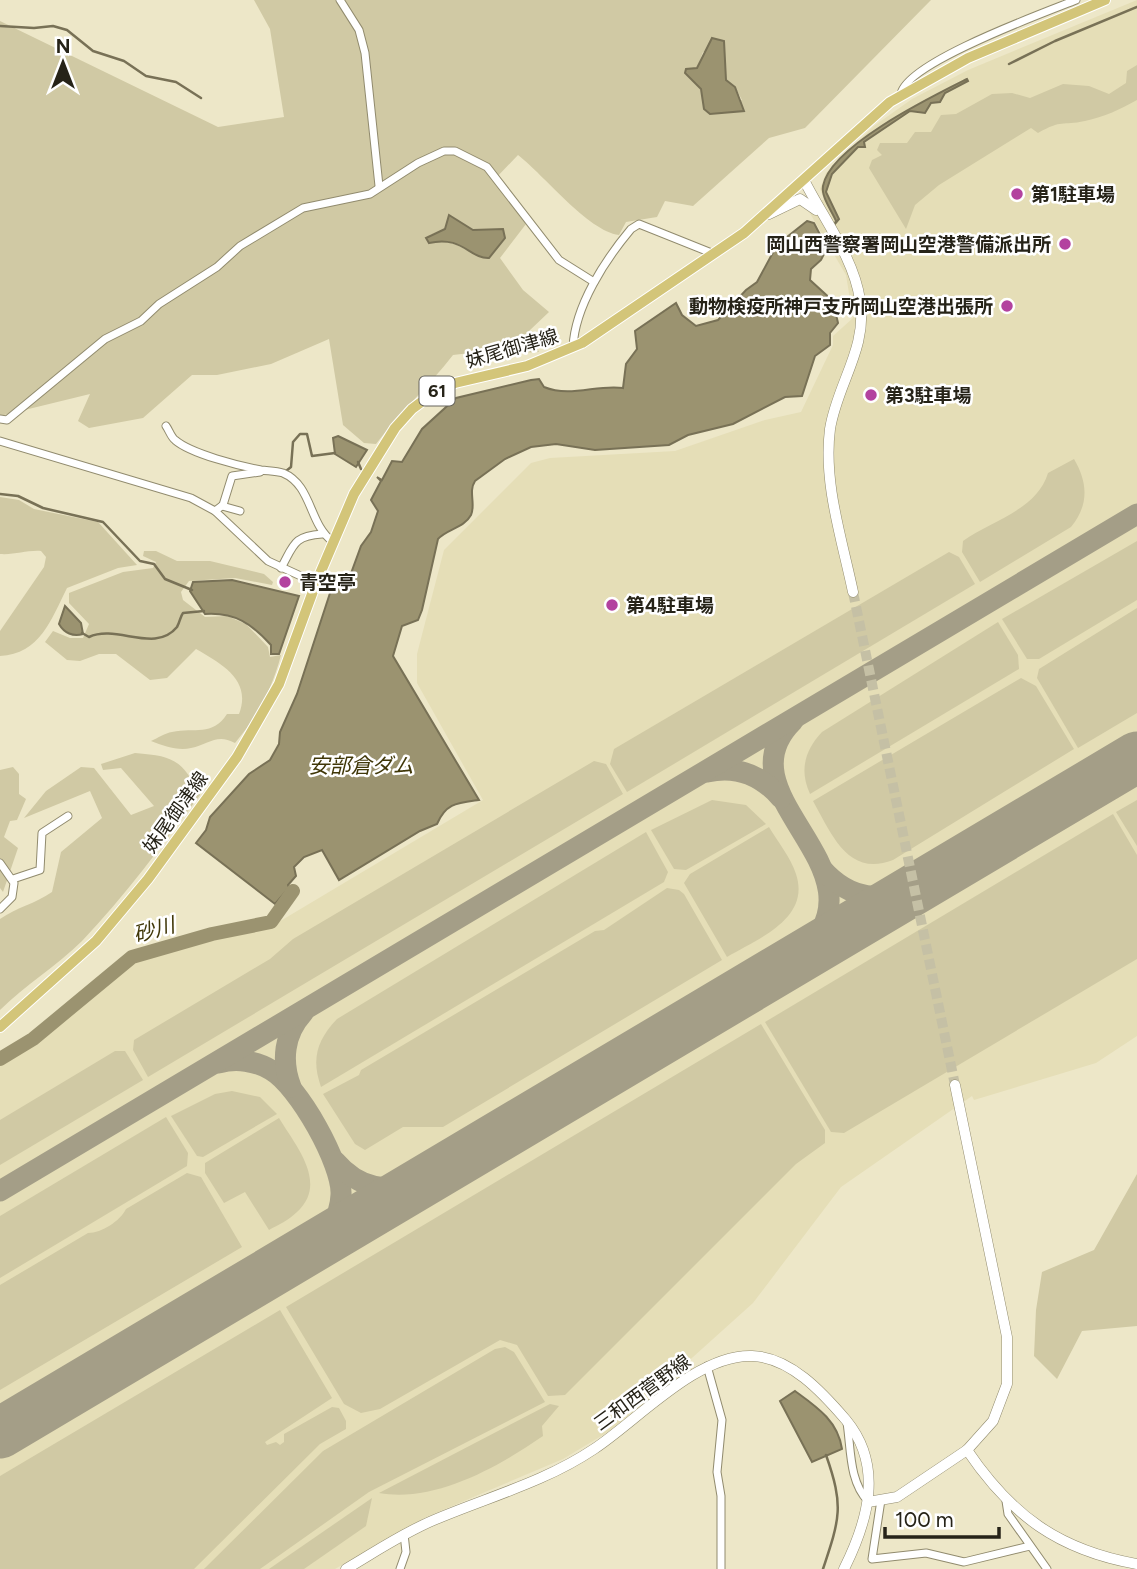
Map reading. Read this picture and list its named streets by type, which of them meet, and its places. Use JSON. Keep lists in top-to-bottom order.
{
  "streets": {
    "main road": ["妹尾御津線", "61"],
    "street": ["三和西菅野線"]
  },
  "water": ["安部倉ダム", "砂川"],
  "places": [
    "第1駐車場",
    "岡山西警察署岡山空港警備派出所",
    "動物検疫所神戸支所岡山空港出張所",
    "第3駐車場",
    "青空亭",
    "第4駐車場"
  ],
  "scale_bar": "100 m",
  "north": "top"
}
